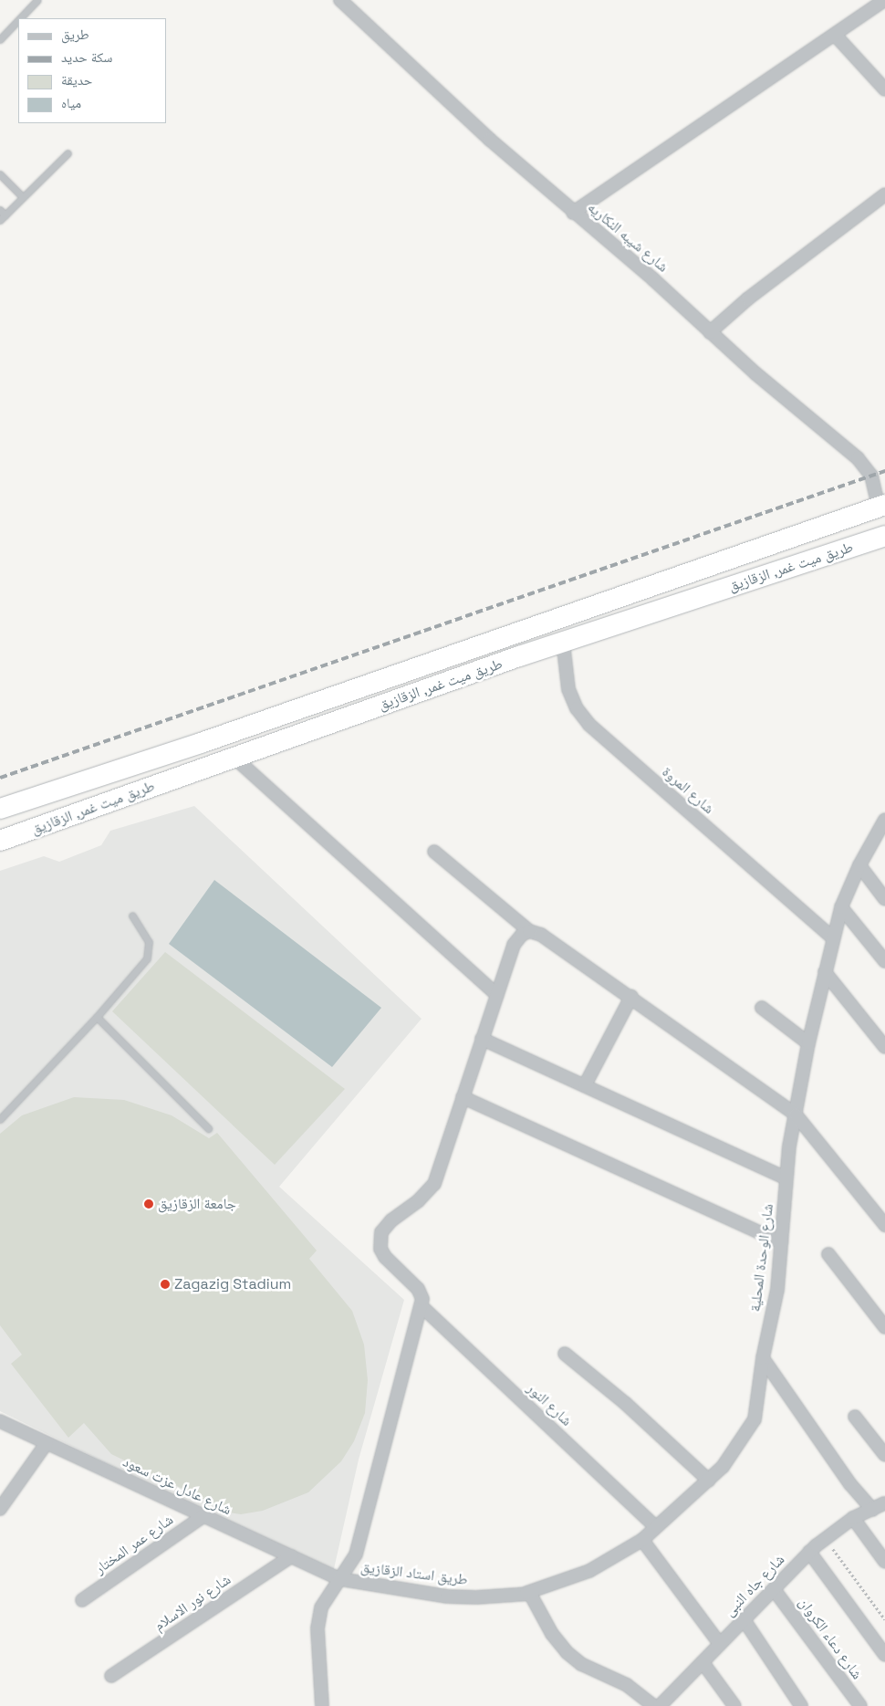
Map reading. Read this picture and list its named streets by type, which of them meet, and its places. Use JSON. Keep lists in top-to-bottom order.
{
  "streets": {
    "highway": ["طريق ميت غمر, الزقازيق"],
    "street": [
      "شارع شيبه النكاريه",
      "شارع المروة",
      "شارع الوحدة المحلية",
      "شارع النور",
      "شارع عادل عزت سعود",
      "شارع عمر المختار",
      "طريق استاد الزقازيق",
      "شارع جاه النبى",
      "شارع نور الاسلام",
      "شارع دعاء الكروان"
    ]
  },
  "crossings": [
    ["شارع شيبه النكاريه", "طريق ميت غمر, الزقازيق"],
    ["طريق ميت غمر, الزقازيق", "شارع المروة"],
    ["شارع المروة", "شارع الوحدة المحلية"],
    ["شارع الوحدة المحلية", "شارع النور"],
    ["شارع الوحدة المحلية", "طريق استاد الزقازيق"],
    ["شارع عادل عزت سعود", "شارع عمر المختار"],
    ["شارع عادل عزت سعود", "طريق استاد الزقازيق"],
    ["شارع عادل عزت سعود", "شارع نور الاسلام"],
    ["شارع جاه النبى", "شارع دعاء الكروان"]
  ],
  "places": ["جامعة الزقازيق", "Zagazig Stadium"],
  "legend": [
    "طريق",
    "سكة حديد",
    "حديقة",
    "مياه"
  ]
}
